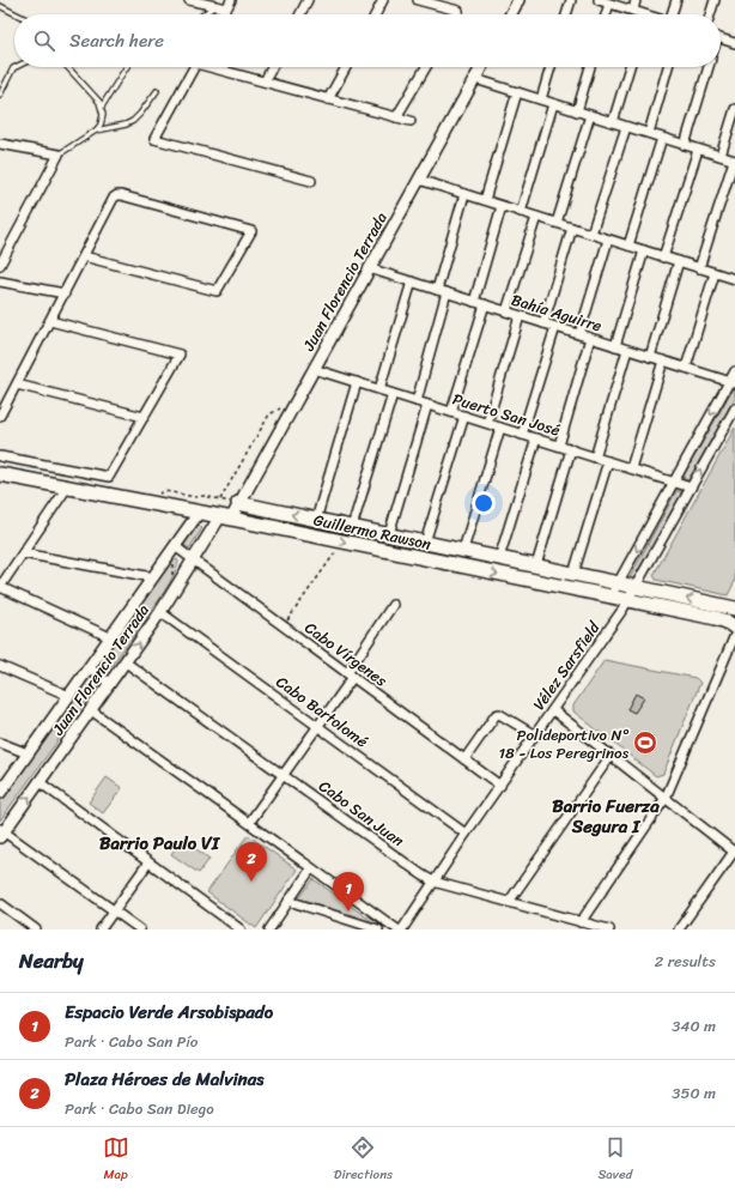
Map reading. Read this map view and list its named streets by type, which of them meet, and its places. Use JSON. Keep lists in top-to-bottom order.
{
  "streets": {
    "main road": ["Guillermo Rawson"],
    "street": [
      "Juan Florencio Terrada",
      "Bahía Aguirre",
      "Puerto San José",
      "Cabo Vírgenes",
      "Vélez Sarsfield",
      "Cabo Bartolomé",
      "Cabo San Juan"
    ]
  },
  "crossings": [
    ["Juan Florencio Terrada", "Bahía Aguirre"],
    ["Juan Florencio Terrada", "Puerto San José"],
    ["Juan Florencio Terrada", "Guillermo Rawson"],
    ["Juan Florencio Terrada", "Cabo Vírgenes"],
    ["Juan Florencio Terrada", "Cabo Bartolomé"],
    ["Juan Florencio Terrada", "Cabo San Juan"],
    ["Puerto San José", "Vélez Sarsfield"],
    ["Guillermo Rawson", "Vélez Sarsfield"],
    ["Cabo Vírgenes", "Vélez Sarsfield"],
    ["Vélez Sarsfield", "Cabo Bartolomé"],
    ["Vélez Sarsfield", "Cabo San Juan"]
  ],
  "districts": ["Barrio Fuerza Segura I", "Barrio Paulo VI"],
  "places": {
    "sports": ["Polideportivo N° 18 - Los Peregrinos"]
  },
  "page": {
    "search": "Search here",
    "pins": ["2", "1"],
    "heading": ["Nearby", "2 results"],
    "list": [
      {
        "mark": "1",
        "name": "Espacio Verde Arsobispado",
        "note": "Park · Cabo San Pío",
        "value": "340 m"
      },
      {
        "mark": "2",
        "name": "Plaza Héroes de Malvinas",
        "note": "Park · Cabo San Diego",
        "value": "350 m"
      }
    ],
    "nav": ["Map", "Directions", "Saved"]
  }
}
